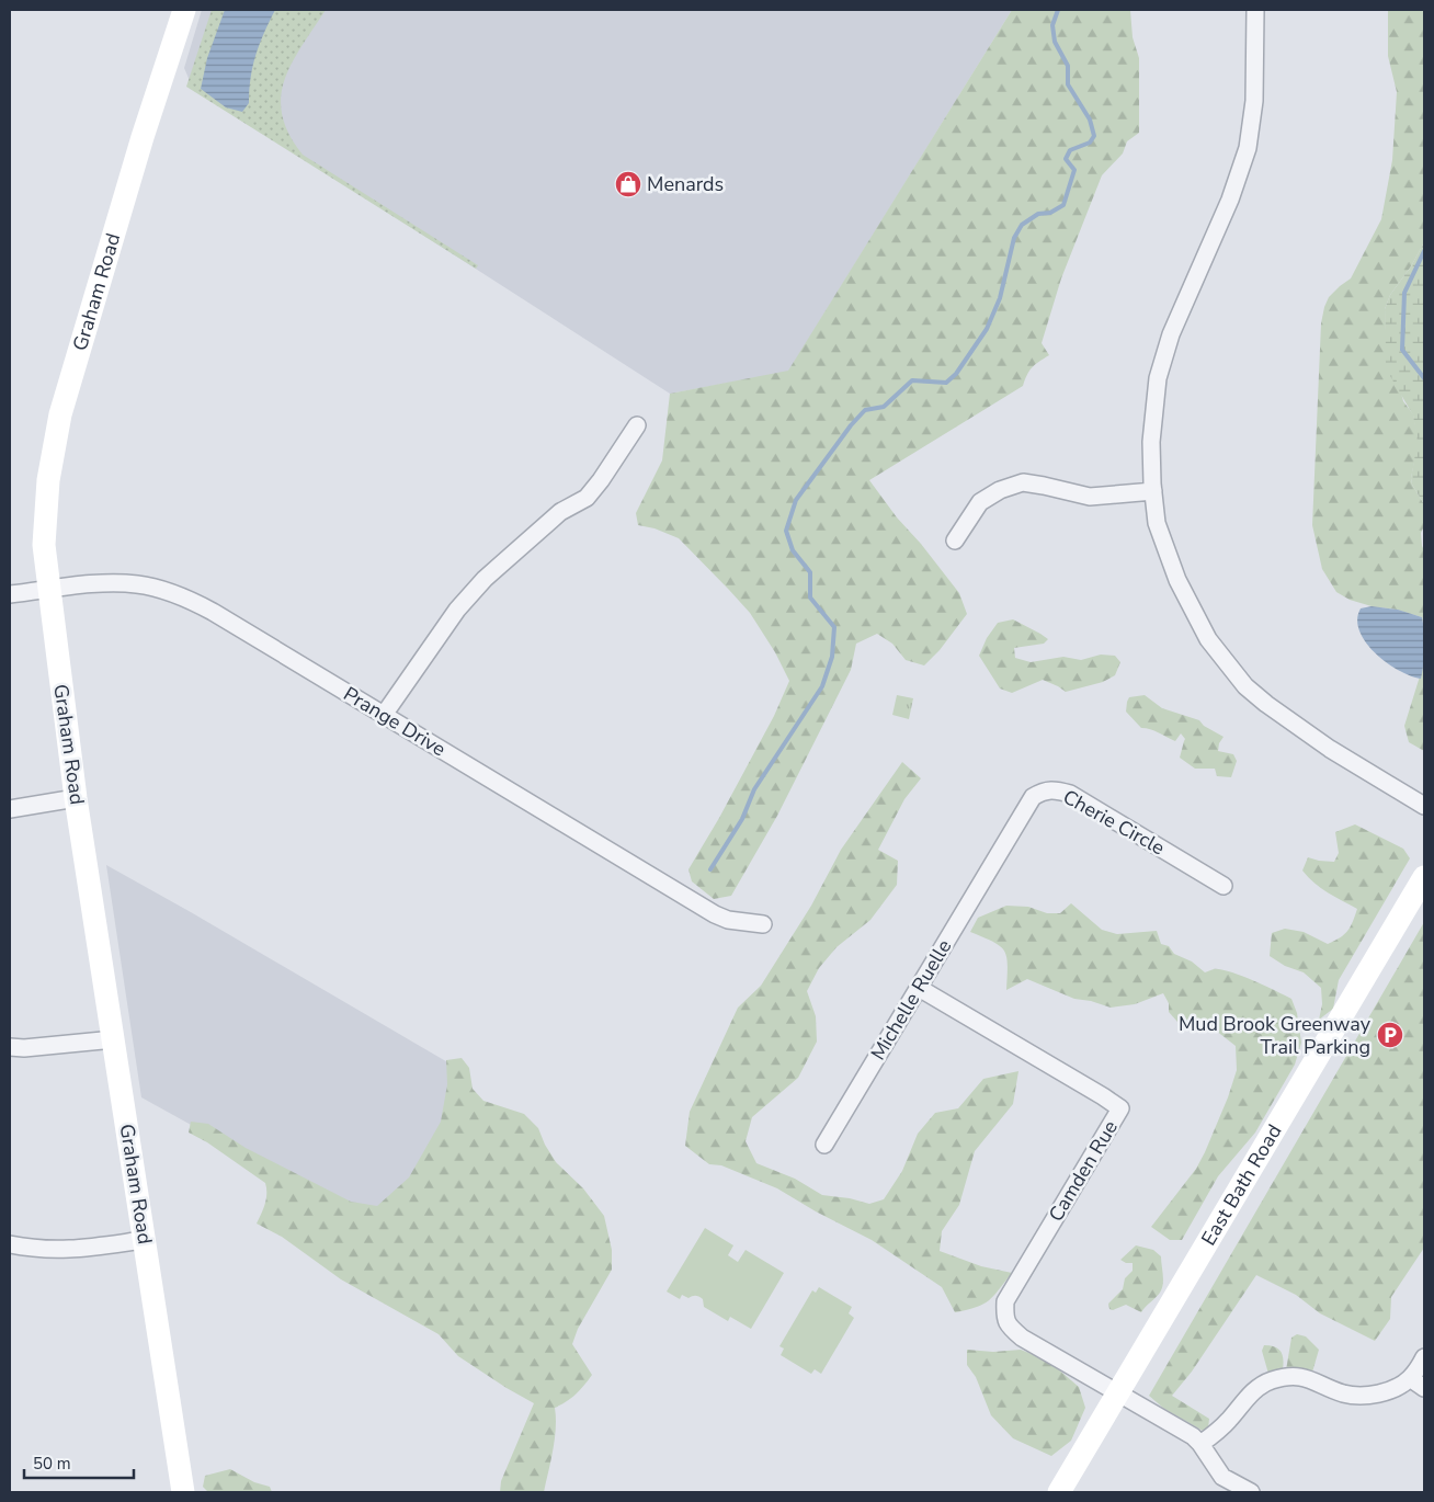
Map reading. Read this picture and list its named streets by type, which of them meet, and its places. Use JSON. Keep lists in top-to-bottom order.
{
  "streets": {
    "main road": ["Graham Road", "East Bath Road"],
    "street": [
      "Prange Drive",
      "Cherie Circle",
      "Michelle Ruelle",
      "Camden Rue"
    ]
  },
  "crossings": [
    ["Graham Road", "Prange Drive"],
    ["Cherie Circle", "Michelle Ruelle"],
    ["Michelle Ruelle", "Camden Rue"],
    ["Camden Rue", "East Bath Road"]
  ],
  "places": {
    "shop": ["Menards"],
    "parking": ["Mud Brook Greenway Trail Parking"]
  },
  "scale_bar": "50 m"
}
